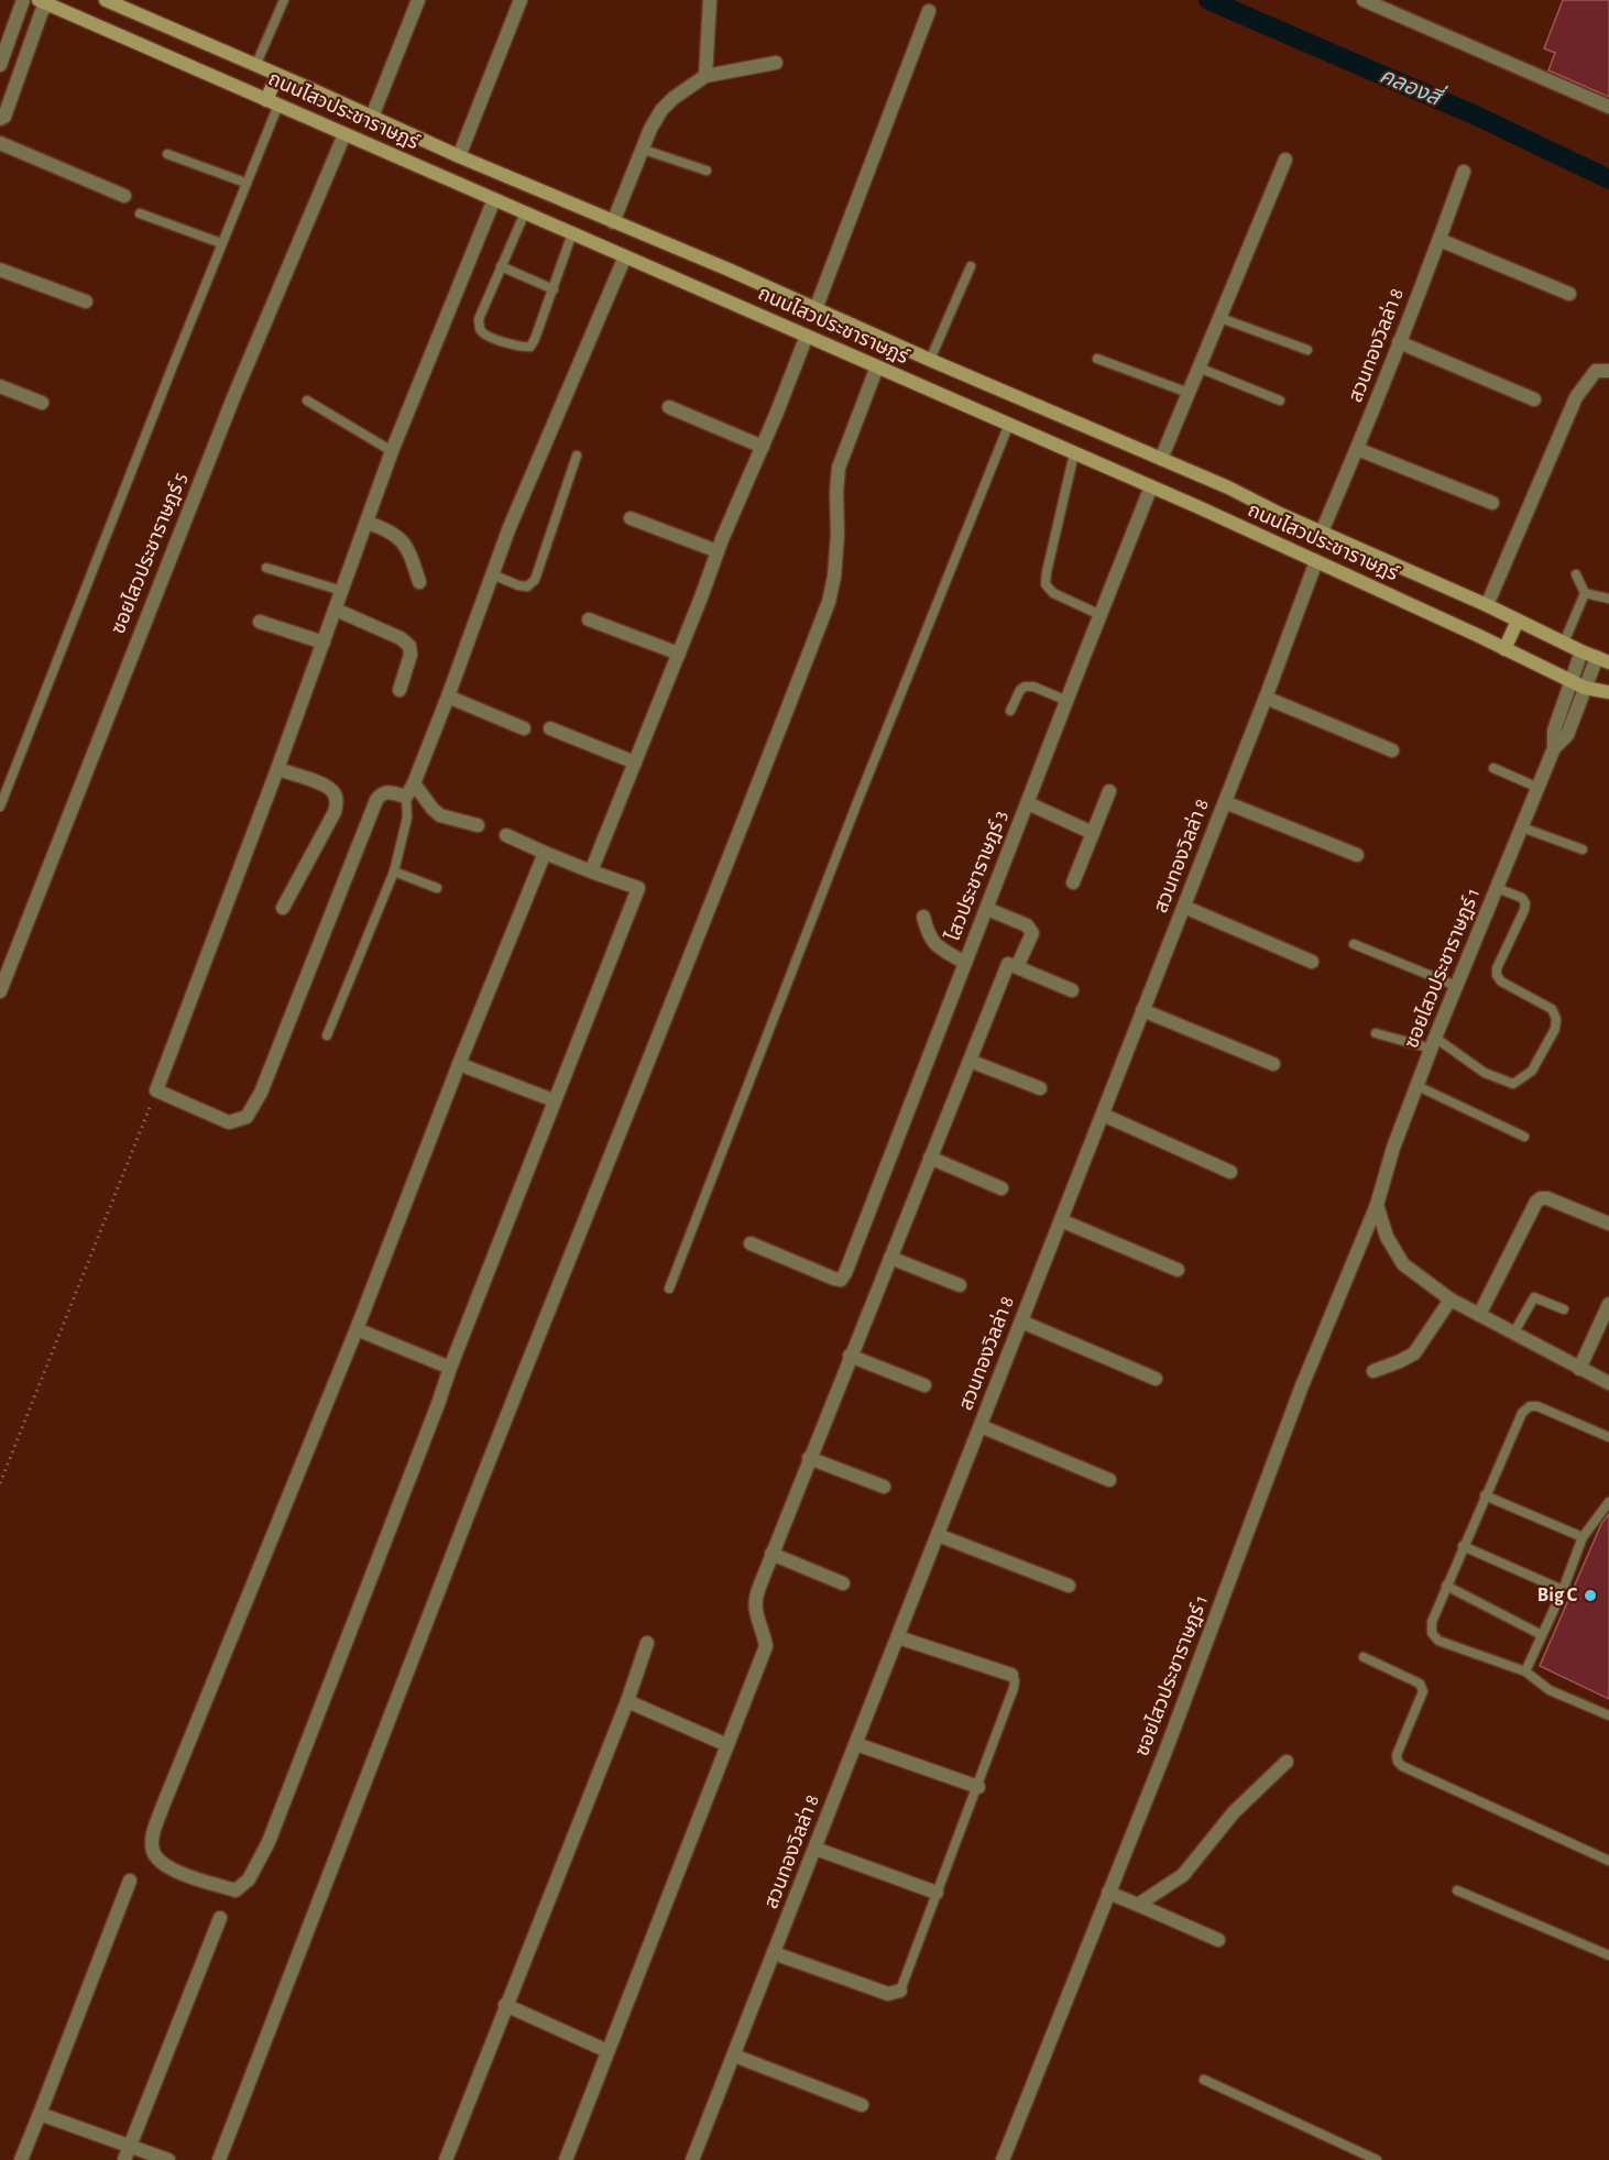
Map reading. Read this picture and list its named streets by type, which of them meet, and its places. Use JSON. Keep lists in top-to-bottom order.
{
  "streets": {
    "main road": ["ถนนไสวประชาราษฎร์"],
    "street": [
      "สวนทองวิลล่า 8",
      "ซอยไสวประชาราษฎร์ 5",
      "ไสวประชาราษฎร์ 3",
      "ซอยไสวประชาราษฎร์ 1"
    ]
  },
  "crossings": [
    ["ถนนไสวประชาราษฎร์", "สวนทองวิลล่า 8"],
    ["ถนนไสวประชาราษฎร์", "ซอยไสวประชาราษฎร์ 5"],
    ["ถนนไสวประชาราษฎร์", "ไสวประชาราษฎร์ 3"]
  ],
  "water": ["คลองสี่"],
  "places": ["Big C"]
}
